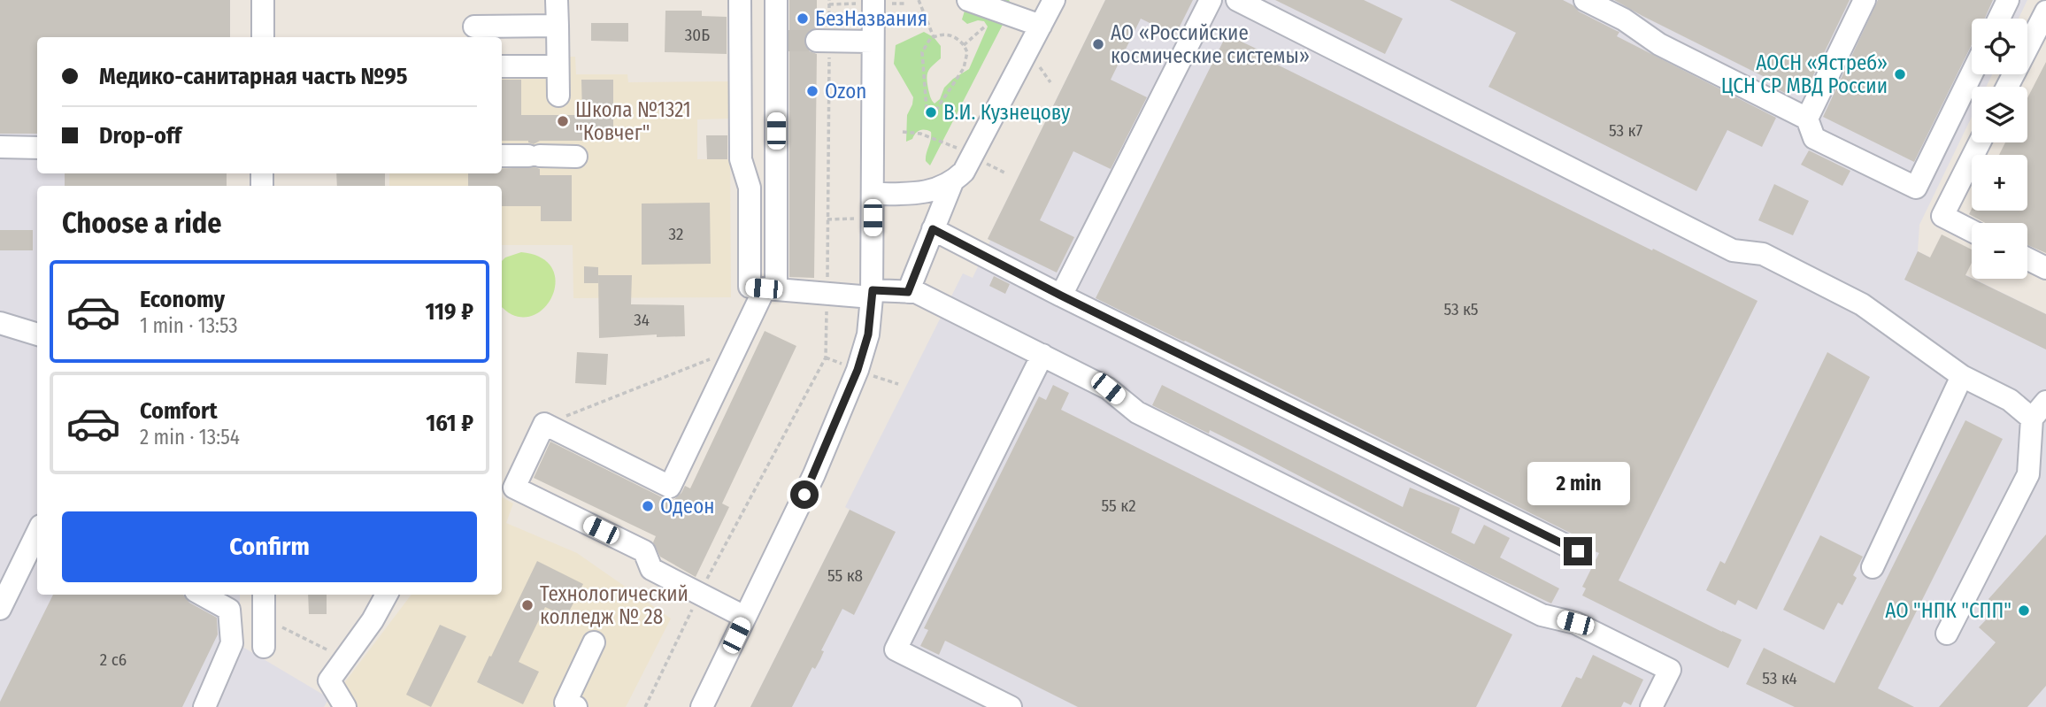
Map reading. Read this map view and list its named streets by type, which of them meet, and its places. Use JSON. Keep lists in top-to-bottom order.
{
  "places": [
    "БезНазвания",
    "АО «Российские космические системы»",
    "АОСН «Ястреб» ЦСН СР МВД России",
    "Ozon",
    "В.И. Кузнецову",
    "Школа №1321 \"Ковчег\"",
    "Одеон",
    "Технологический колледж № 28",
    "АО \"НПК \"СПП\""
  ],
  "house_numbers": [
    "30Б",
    "53 к7",
    "32",
    "53 к5",
    "34",
    "55 к2",
    "55 к8",
    "2 с6",
    "53 к4"
  ],
  "page": {
    "map_buttons": ["+", "−"],
    "banner": ["Медико-санитарная часть №95", "Drop-off"],
    "heading": "Choose a ride",
    "list": [
      {
        "name": "Economy",
        "note": "1 min · 13:53",
        "value": "119 ₽"
      },
      {
        "name": "Comfort",
        "note": "2 min · 13:54",
        "value": "161 ₽"
      }
    ],
    "bubble": "2 min",
    "buttons": "Confirm"
  }
}
